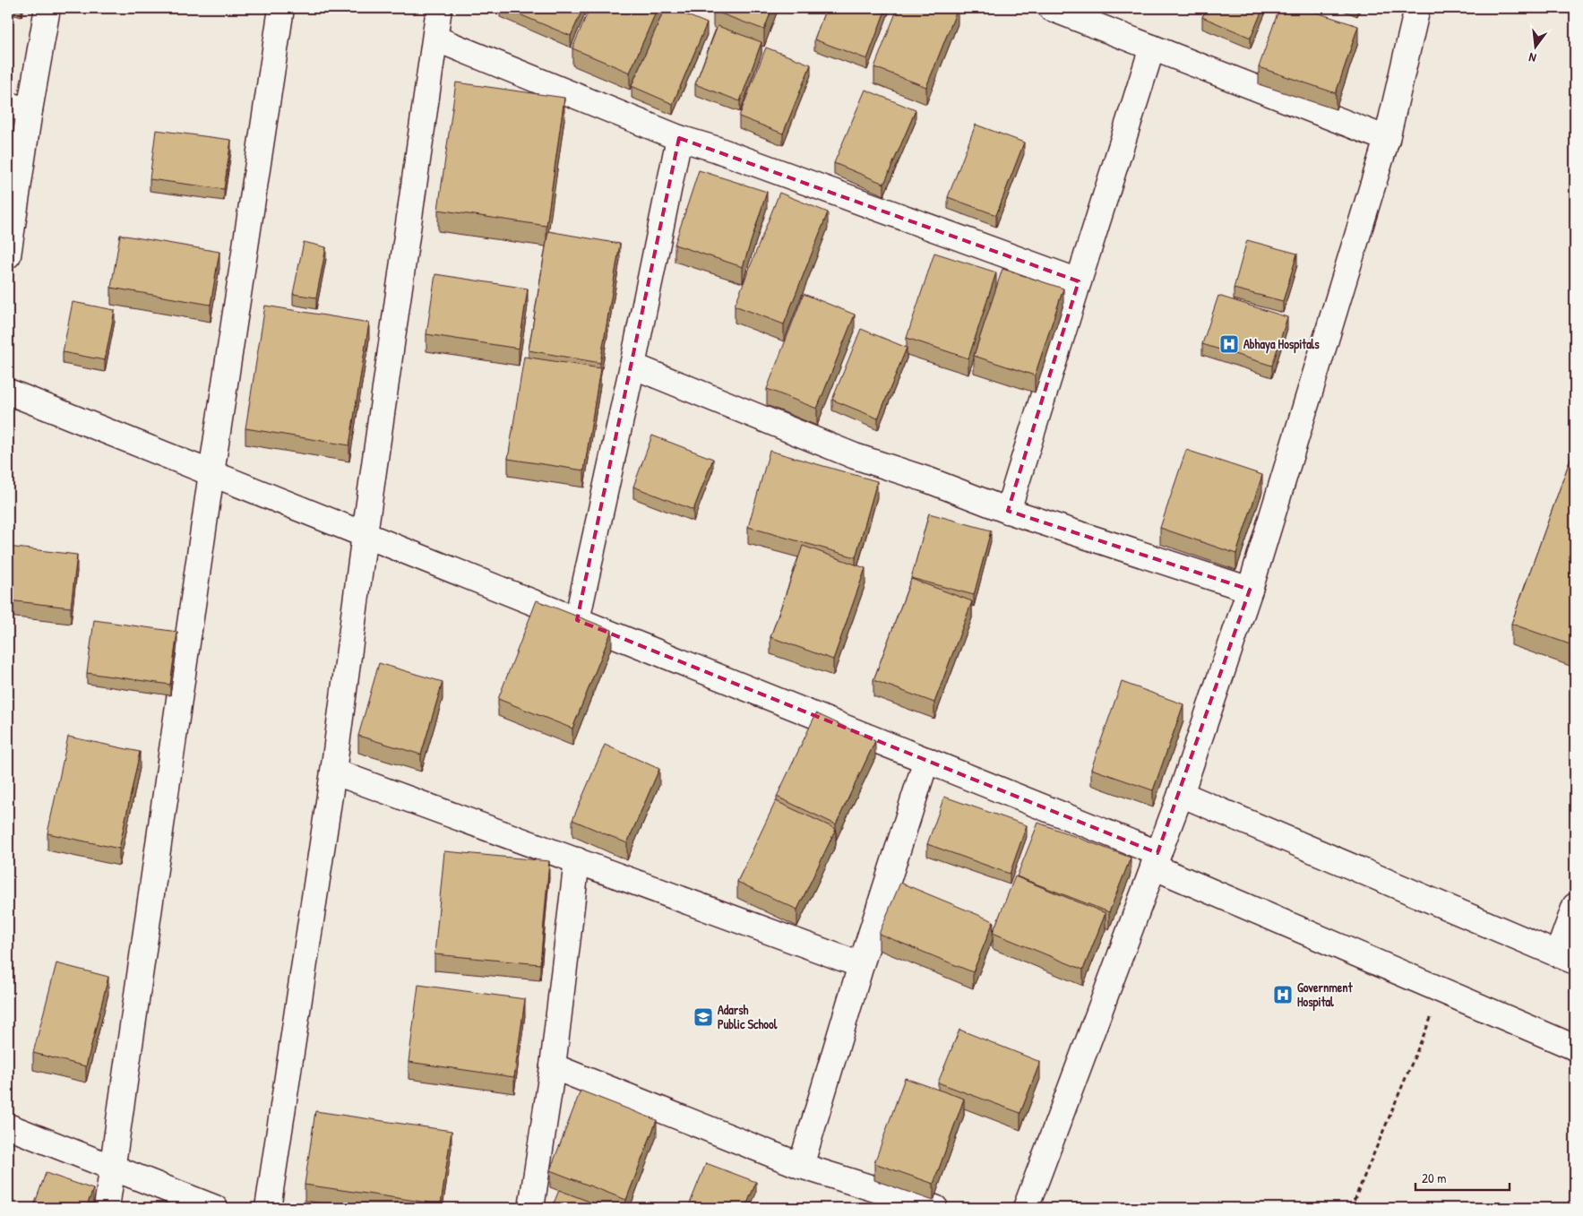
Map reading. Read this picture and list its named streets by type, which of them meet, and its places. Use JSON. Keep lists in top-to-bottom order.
{
  "places": {
    "hospital": ["Abhaya Hospitals", "Government Hospital"],
    "school or university": ["Adarsh Public School"]
  },
  "scale_bar": "20 m",
  "north": "bottom"
}
